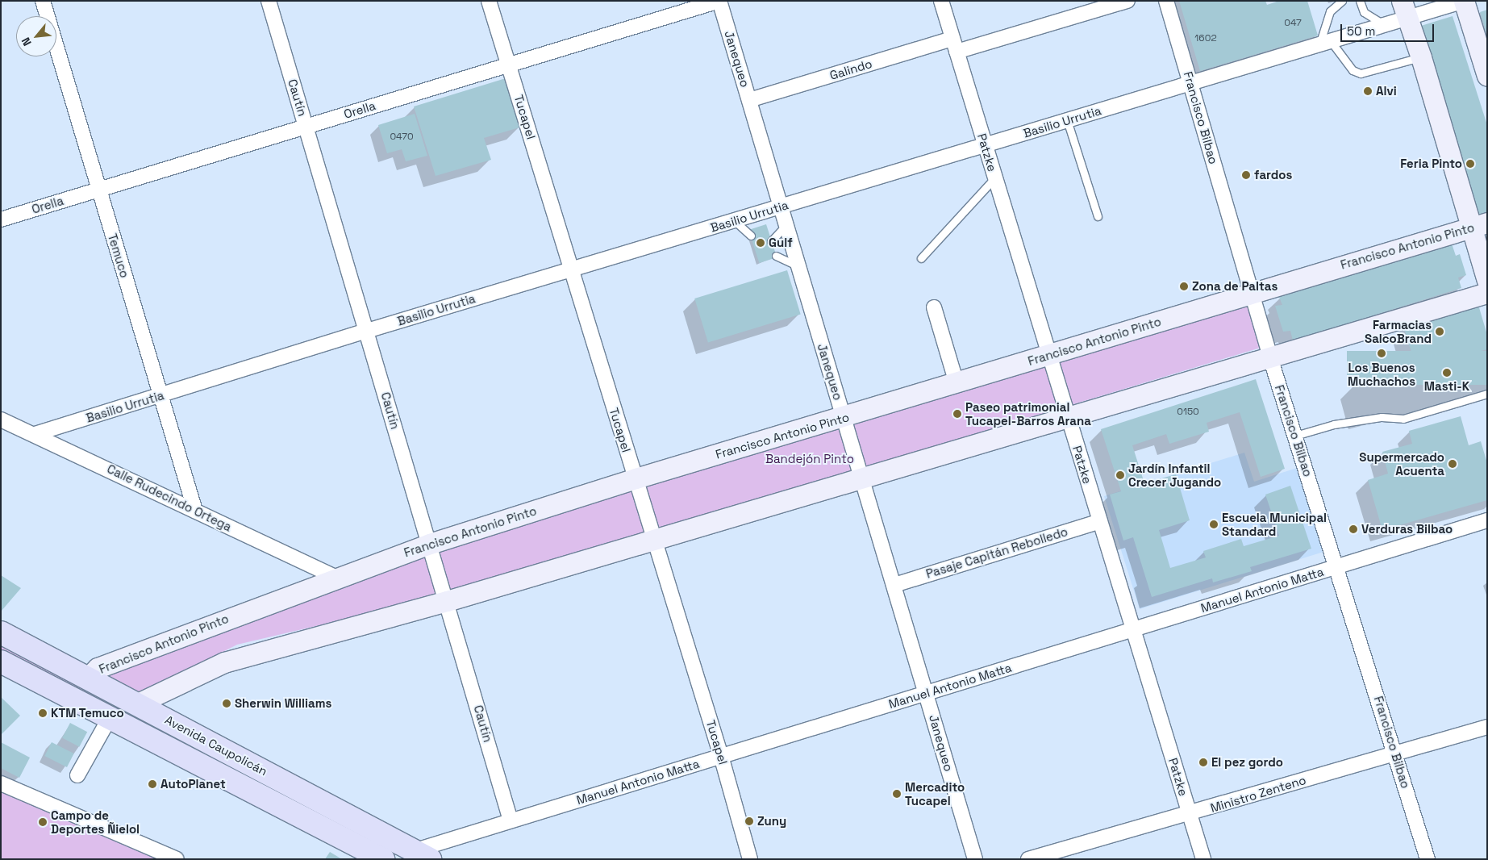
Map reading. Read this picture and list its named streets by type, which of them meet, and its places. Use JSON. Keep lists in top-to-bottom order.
{
  "streets": {
    "main road": ["Francisco Antonio Pinto", "Avenida Caupolicán"],
    "street": [
      "Janequeo",
      "Galindo",
      "Cautín",
      "Orella",
      "Tucapel",
      "Francisco Bilbao",
      "Basilio Urrutia",
      "Patzke",
      "Temuco",
      "Calle Rudecindo Ortega",
      "Pasaje Capitán Rebolledo",
      "Manuel Antonio Matta",
      "Ministro Zenteno"
    ]
  },
  "crossings": [
    ["Janequeo", "Galindo"],
    ["Janequeo", "Orella"],
    ["Janequeo", "Basilio Urrutia"],
    ["Janequeo", "Francisco Antonio Pinto"],
    ["Janequeo", "Pasaje Capitán Rebolledo"],
    ["Janequeo", "Manuel Antonio Matta"],
    ["Galindo", "Patzke"],
    ["Cautín", "Orella"],
    ["Cautín", "Basilio Urrutia"],
    ["Cautín", "Francisco Antonio Pinto"],
    ["Cautín", "Manuel Antonio Matta"],
    ["Orella", "Tucapel"],
    ["Orella", "Temuco"],
    ["Tucapel", "Basilio Urrutia"],
    ["Tucapel", "Francisco Antonio Pinto"],
    ["Tucapel", "Manuel Antonio Matta"],
    ["Francisco Bilbao", "Basilio Urrutia"],
    ["Francisco Bilbao", "Francisco Antonio Pinto"],
    ["Francisco Bilbao", "Manuel Antonio Matta"],
    ["Francisco Bilbao", "Ministro Zenteno"],
    ["Basilio Urrutia", "Patzke"],
    ["Basilio Urrutia", "Temuco"],
    ["Basilio Urrutia", "Calle Rudecindo Ortega"],
    ["Patzke", "Francisco Antonio Pinto"],
    ["Patzke", "Pasaje Capitán Rebolledo"],
    ["Patzke", "Manuel Antonio Matta"],
    ["Patzke", "Ministro Zenteno"],
    ["Francisco Antonio Pinto", "Calle Rudecindo Ortega"],
    ["Francisco Antonio Pinto", "Avenida Caupolicán"],
    ["Temuco", "Calle Rudecindo Ortega"],
    ["Manuel Antonio Matta", "Avenida Caupolicán"]
  ],
  "parks": ["Bandejón Pinto"],
  "places": [
    "Alvi",
    "Feria Pinto",
    "fardos",
    "Gulf",
    "Zona de Paltas",
    "Farmacias SalcoBrand",
    "Los Buenos Muchachos",
    "Masti-K",
    "Paseo patrimonial Tucapel-Barros Arana",
    "Supermercado Acuenta",
    "Jardín Infantil Crecer Jugando",
    "Escuela Municipal Standard",
    "Verduras Bilbao",
    "Sherwin Williams",
    "KTM Temuco",
    "El pez gordo",
    "AutoPlanet",
    "Mercadito Tucapel",
    "Zuny",
    "Campo de Deportes Ñielol"
  ],
  "house_numbers": [
    "047",
    "1602",
    "0470",
    "0150"
  ],
  "scale_bar": "50 m",
  "north": "bottom left"
}
